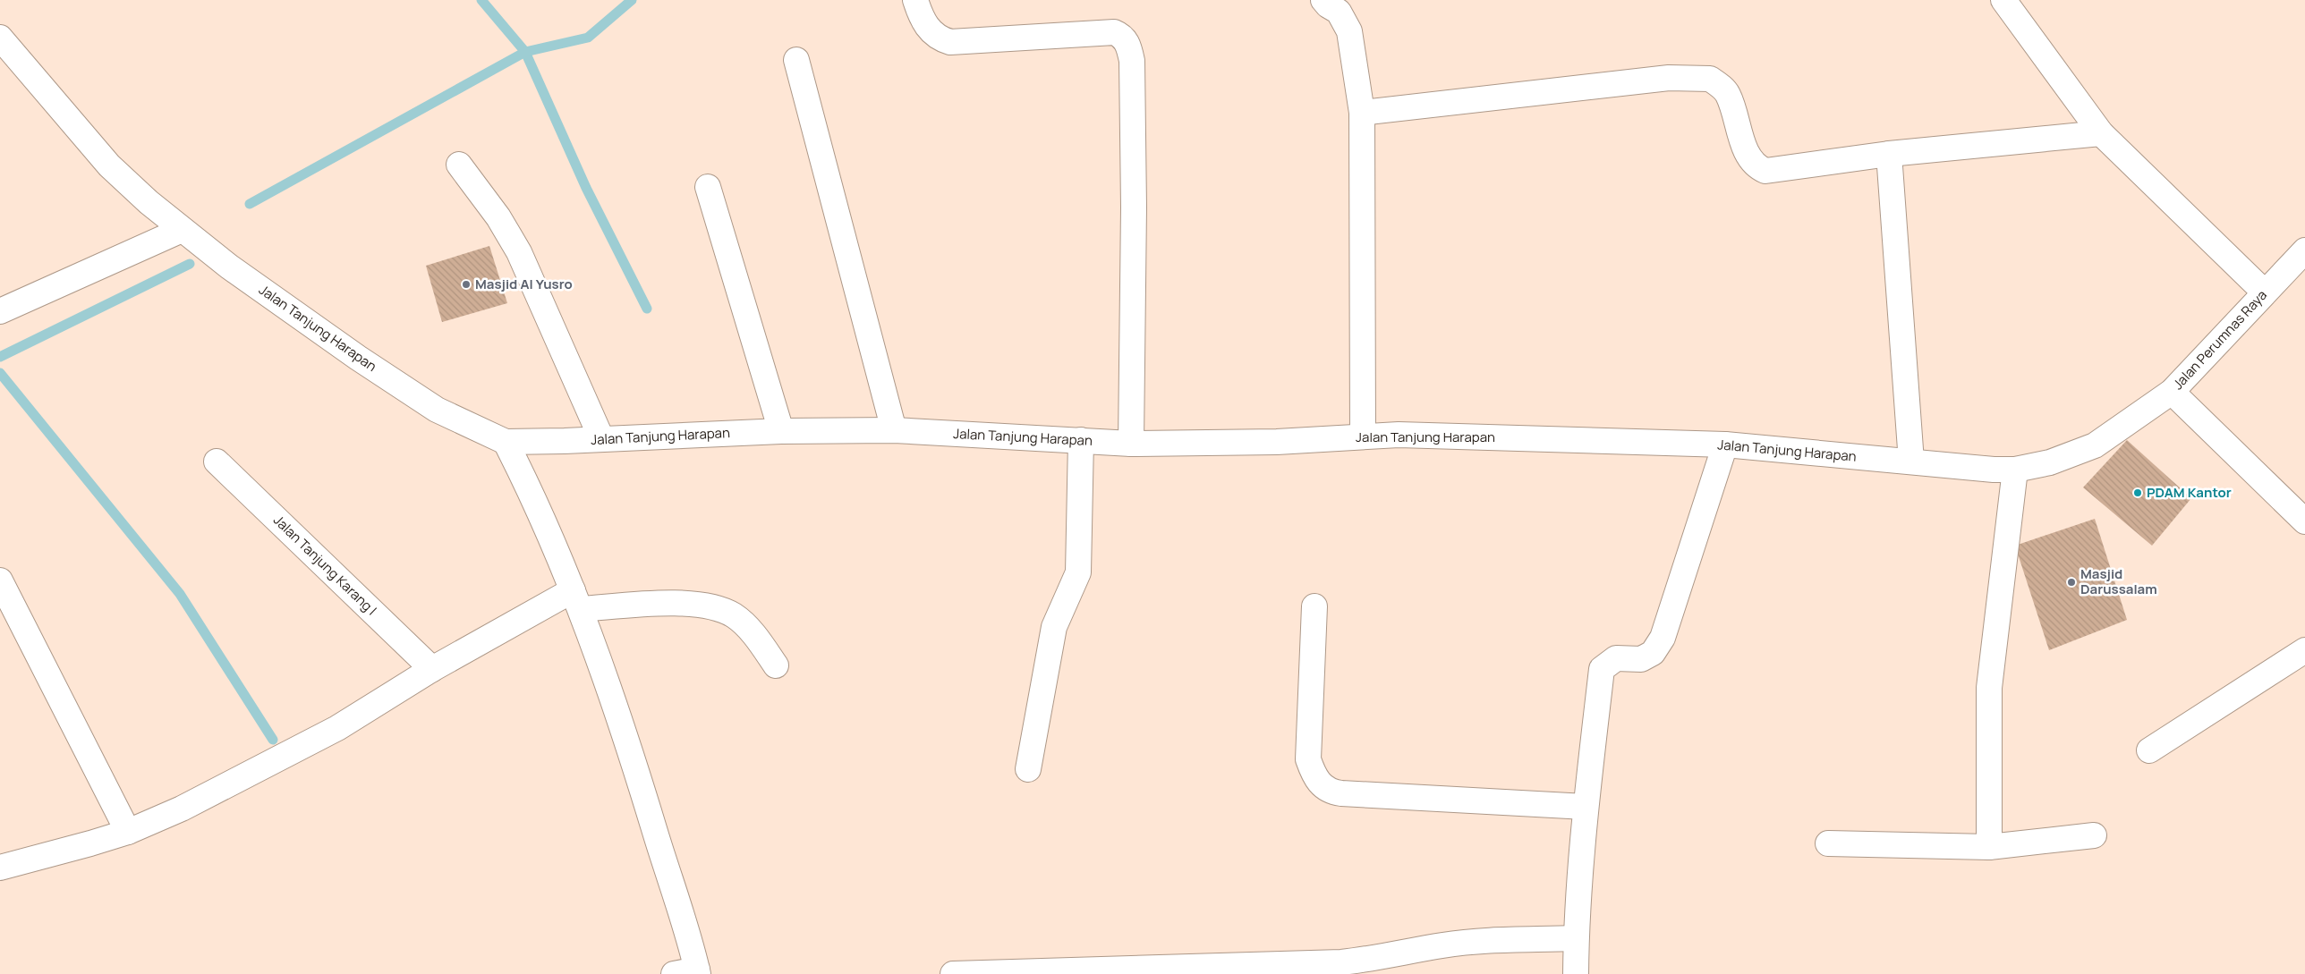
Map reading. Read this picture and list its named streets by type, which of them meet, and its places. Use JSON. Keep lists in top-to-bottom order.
{
  "streets": {
    "street": ["Jalan Tanjung Harapan", "Jalan Perumnas Raya", "Jalan Tanjung Karang I"]
  },
  "crossings": [
    ["Jalan Tanjung Harapan", "Jalan Perumnas Raya"]
  ],
  "places": ["Masjid Al Yusro", "PDAM Kantor", "Masjid Darussalam"]
}
